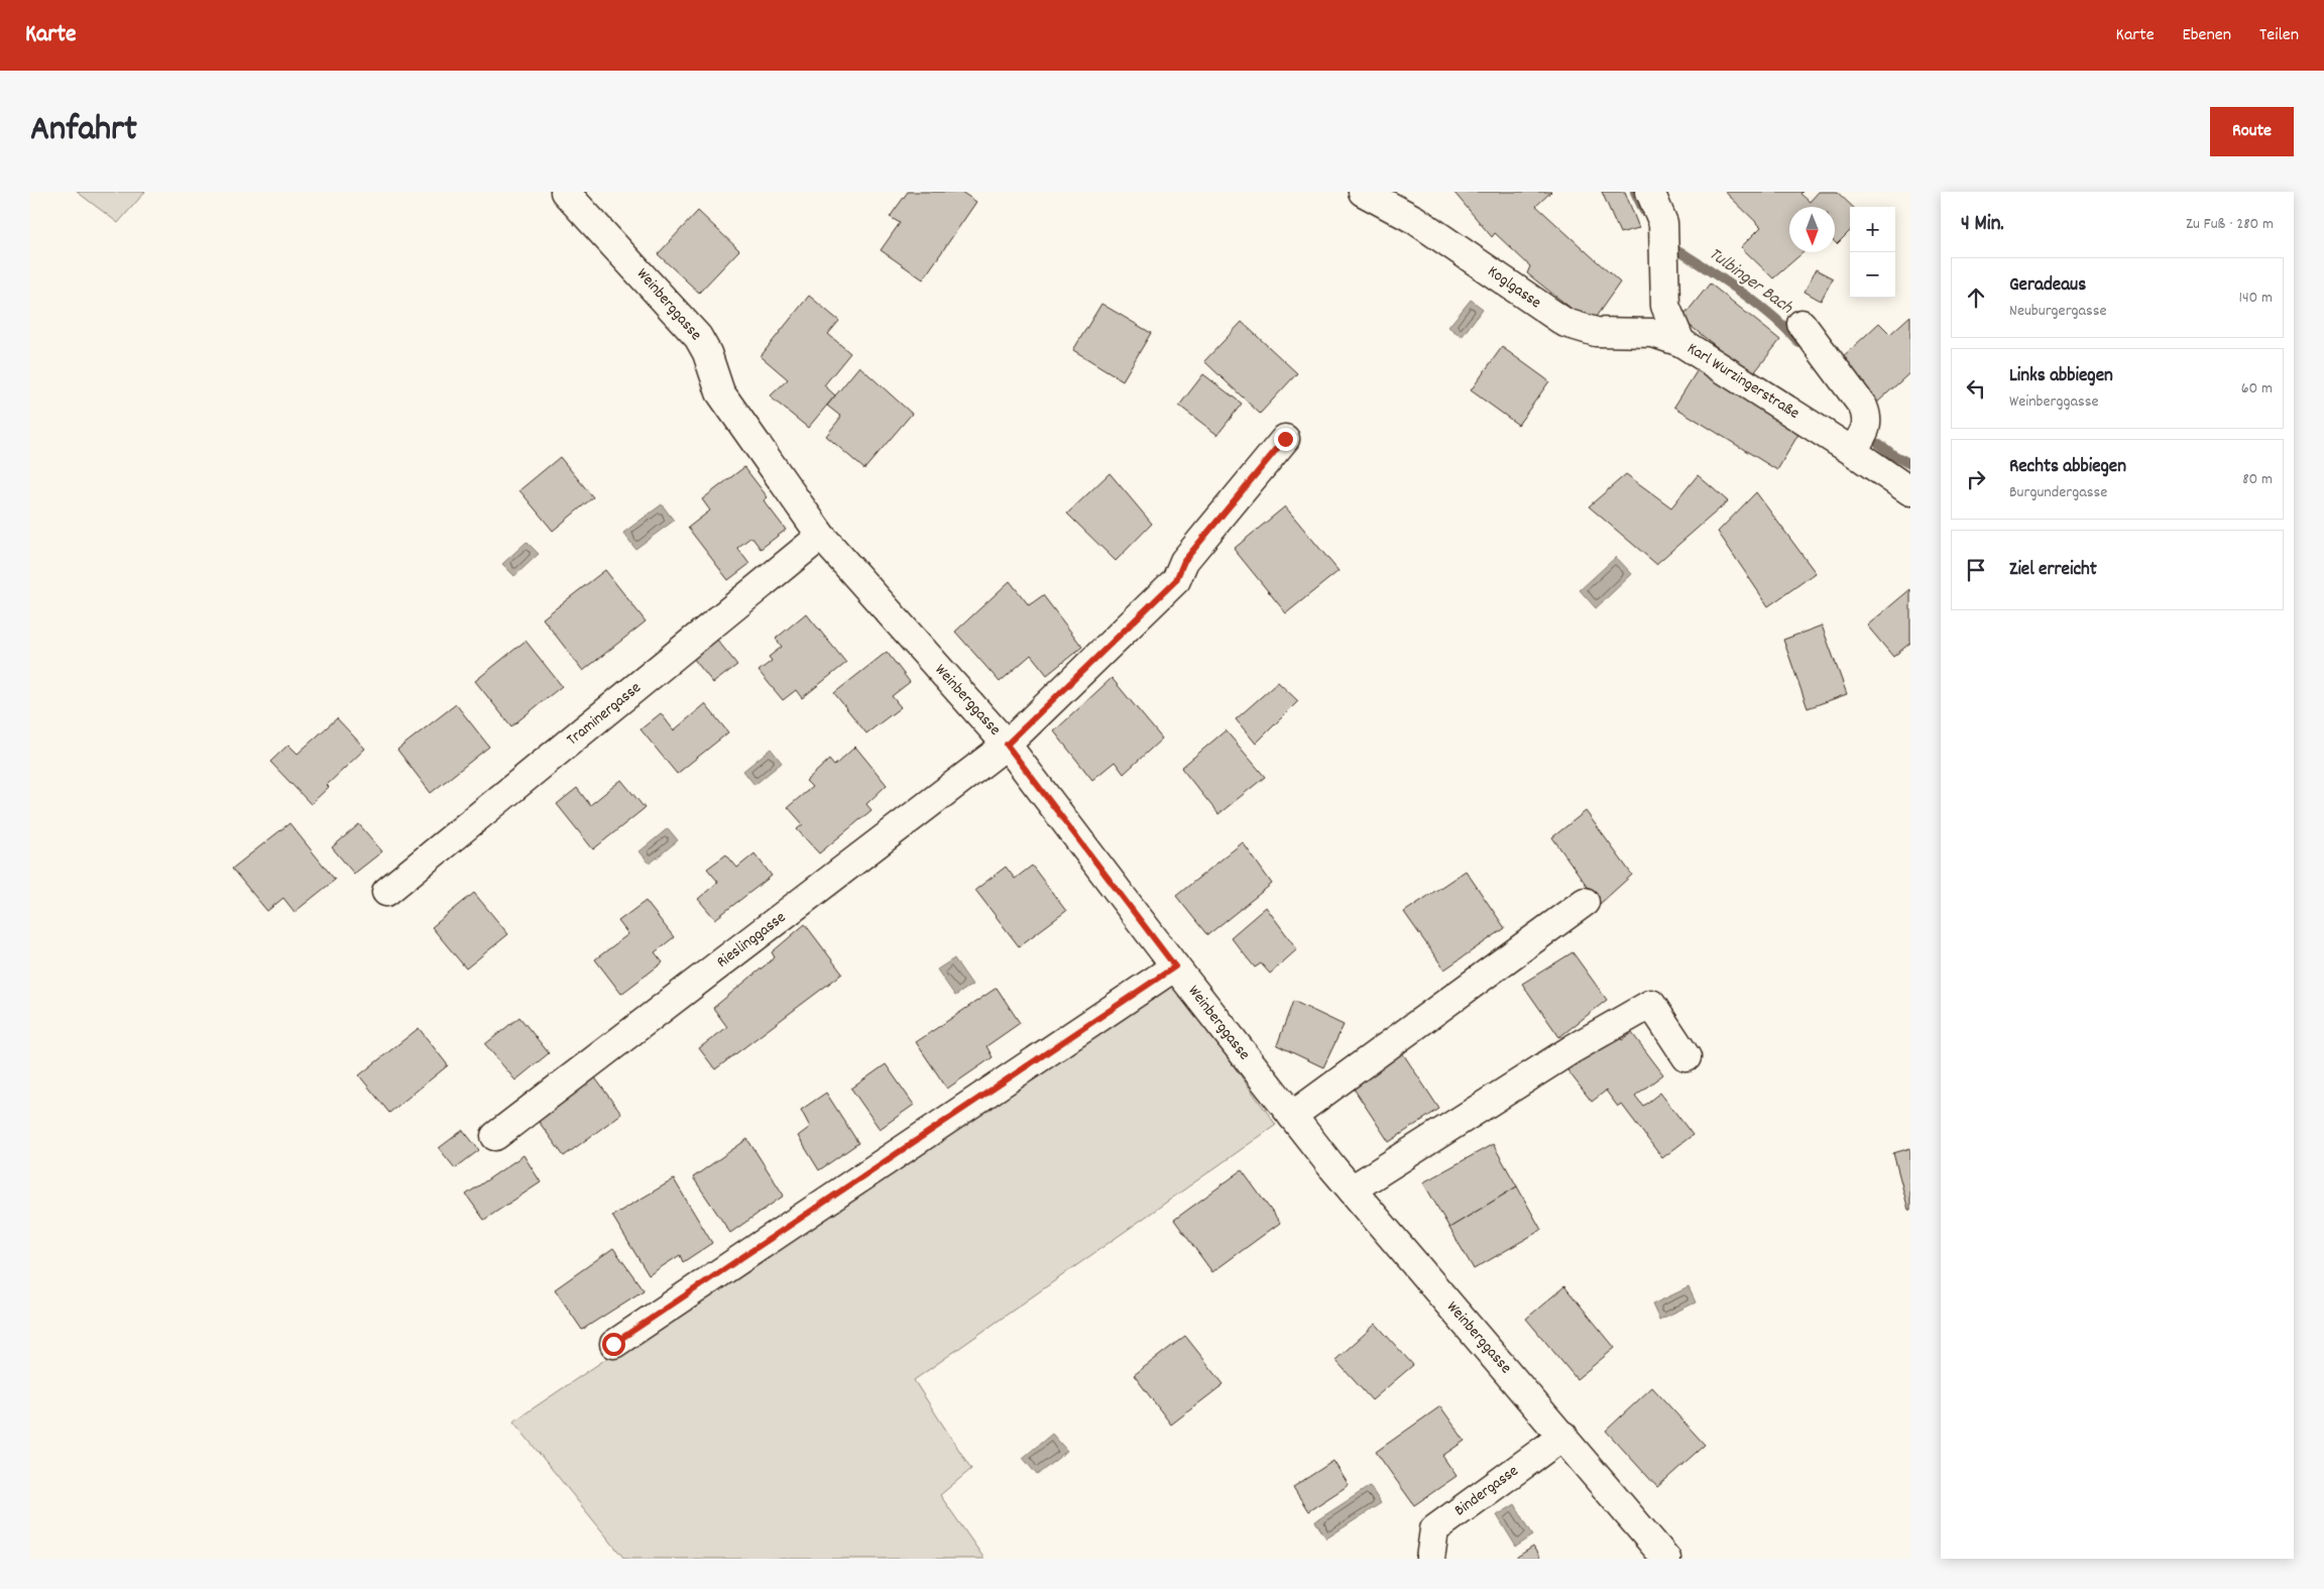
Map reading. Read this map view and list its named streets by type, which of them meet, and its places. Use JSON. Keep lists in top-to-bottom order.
{
  "streets": {
    "street": [
      "Koglgasse",
      "Weinberggasse",
      "Karl Wurzingerstraße",
      "Traminergasse",
      "Rieslinggasse",
      "Bindergasse"
    ]
  },
  "crossings": [
    ["Koglgasse", "Karl Wurzingerstraße"],
    ["Weinberggasse", "Traminergasse"],
    ["Weinberggasse", "Rieslinggasse"],
    ["Weinberggasse", "Bindergasse"]
  ],
  "water": ["Tulbinger Bach"],
  "north": "bottom",
  "page": {
    "header": "Karte",
    "nav": ["Karte", "Ebenen", "Teilen"],
    "title": "Anfahrt",
    "buttons": "Route",
    "heading": ["4 Min.", "Zu Fuß · 280 m"],
    "map_buttons": ["+", "−"],
    "list": [
      ["Geradeaus", "Neuburgergasse", "140 m"],
      ["Links abbiegen", "Weinberggasse", "60 m"],
      ["Rechts abbiegen", "Burgundergasse", "80 m"],
      "Ziel erreicht"
    ]
  }
}
